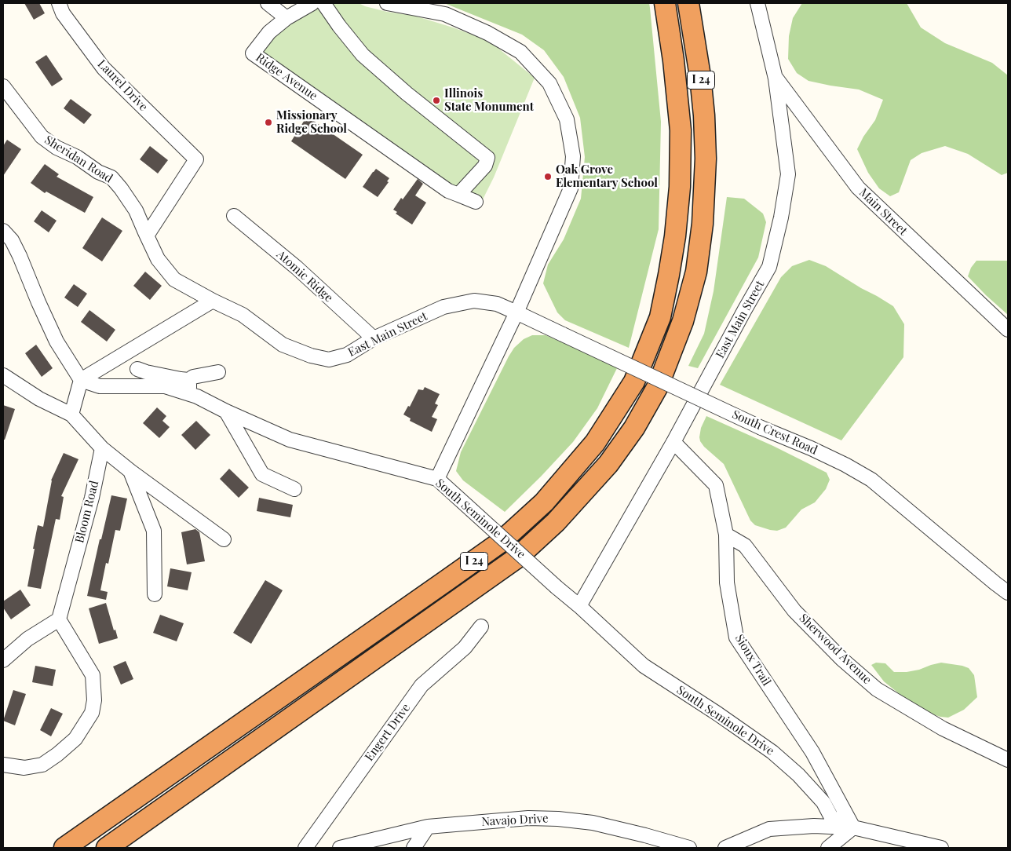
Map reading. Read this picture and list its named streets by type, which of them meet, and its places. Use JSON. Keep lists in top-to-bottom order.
{
  "streets": {
    "highway": ["I 24"],
    "street": [
      "Ridge Avenue",
      "Laurel Drive",
      "Sheridan Road",
      "Main Street",
      "Atomic Ridge",
      "East Main Street",
      "South Crest Road",
      "Bloom Road",
      "South Seminole Drive",
      "Sherwood Avenue",
      "Sioux Trail",
      "Engert Drive",
      "Navajo Drive"
    ]
  },
  "crossings": [
    ["Laurel Drive", "Sheridan Road"],
    ["Sheridan Road", "East Main Street"],
    ["Main Street", "East Main Street"],
    ["Atomic Ridge", "East Main Street"],
    ["East Main Street", "South Crest Road"],
    ["East Main Street", "South Seminole Drive"],
    ["East Main Street", "Sioux Trail"],
    ["South Seminole Drive", "Sioux Trail"],
    ["Sherwood Avenue", "Sioux Trail"]
  ],
  "places": ["Illinois State Monument", "Missionary Ridge School", "Oak Grove Elementary School"]
}
